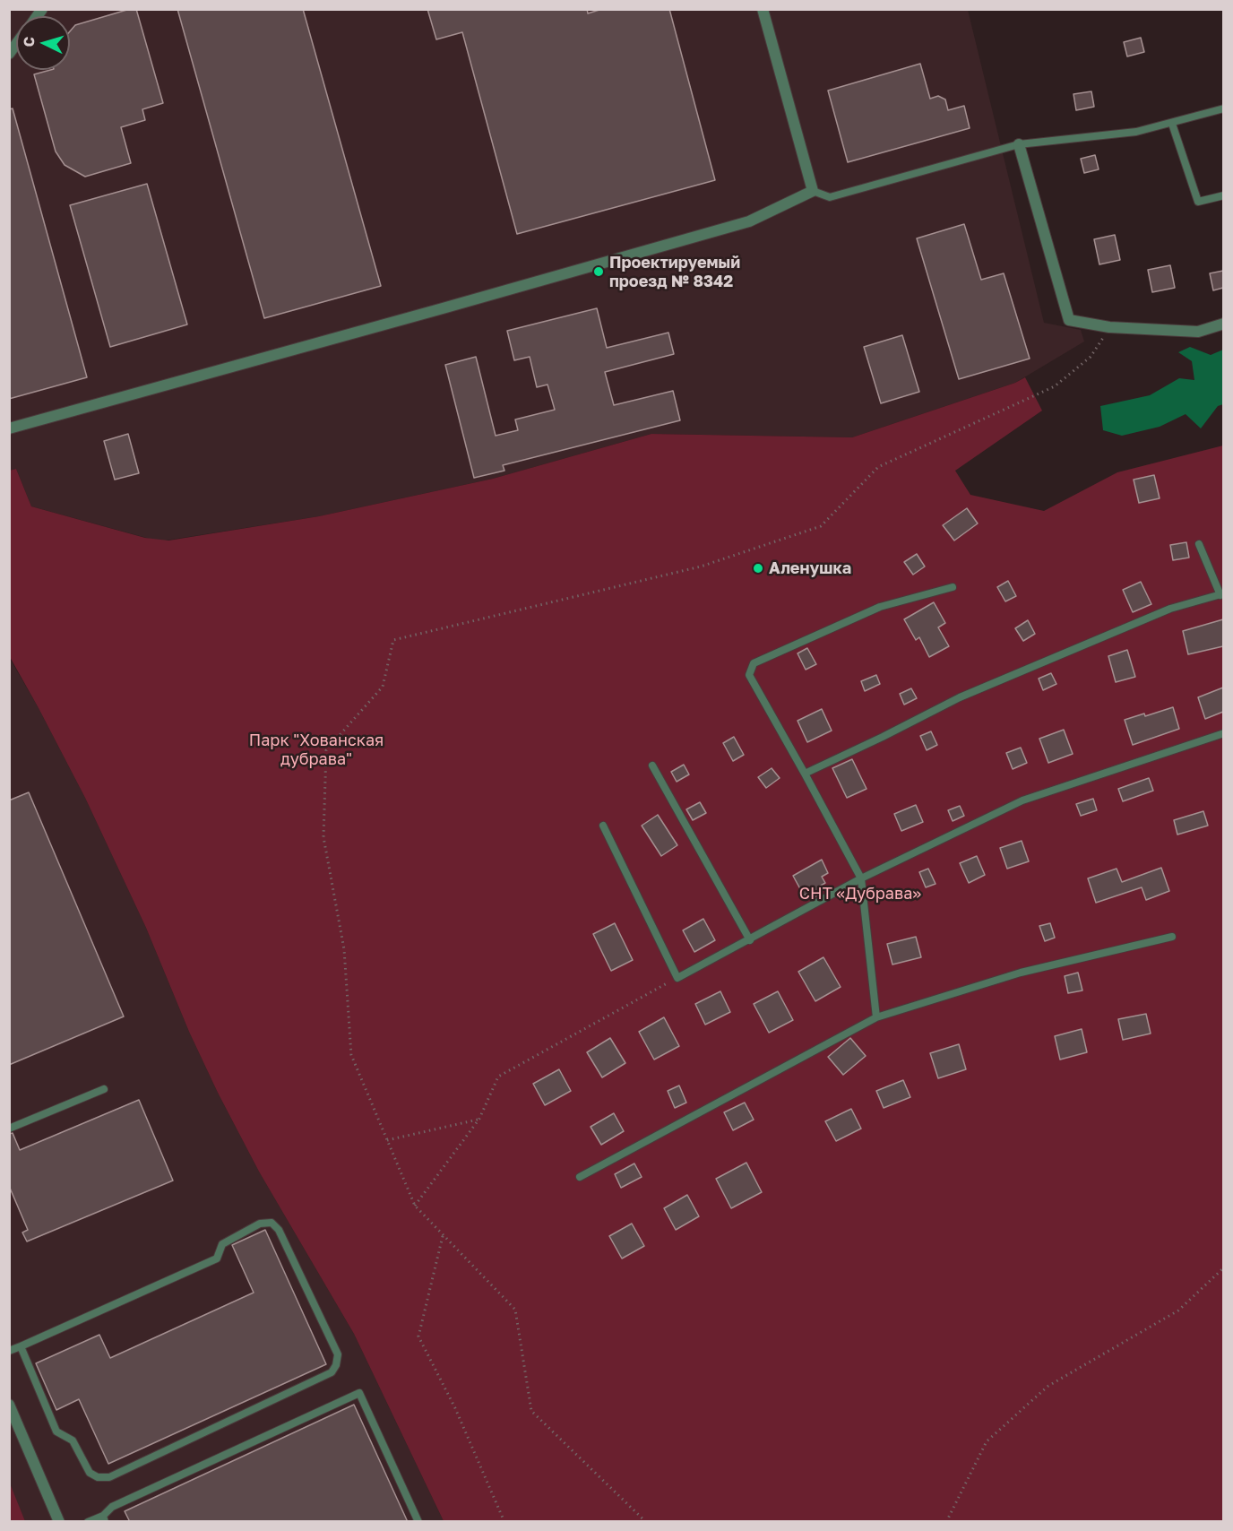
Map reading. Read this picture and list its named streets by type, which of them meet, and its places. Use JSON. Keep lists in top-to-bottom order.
{
  "parks": ["Парк \"Хованская дубрава\"", "СНТ «Дубрава»"],
  "places": ["Проектируемый проезд № 8342", "Аленушка"],
  "north": "left"
}
